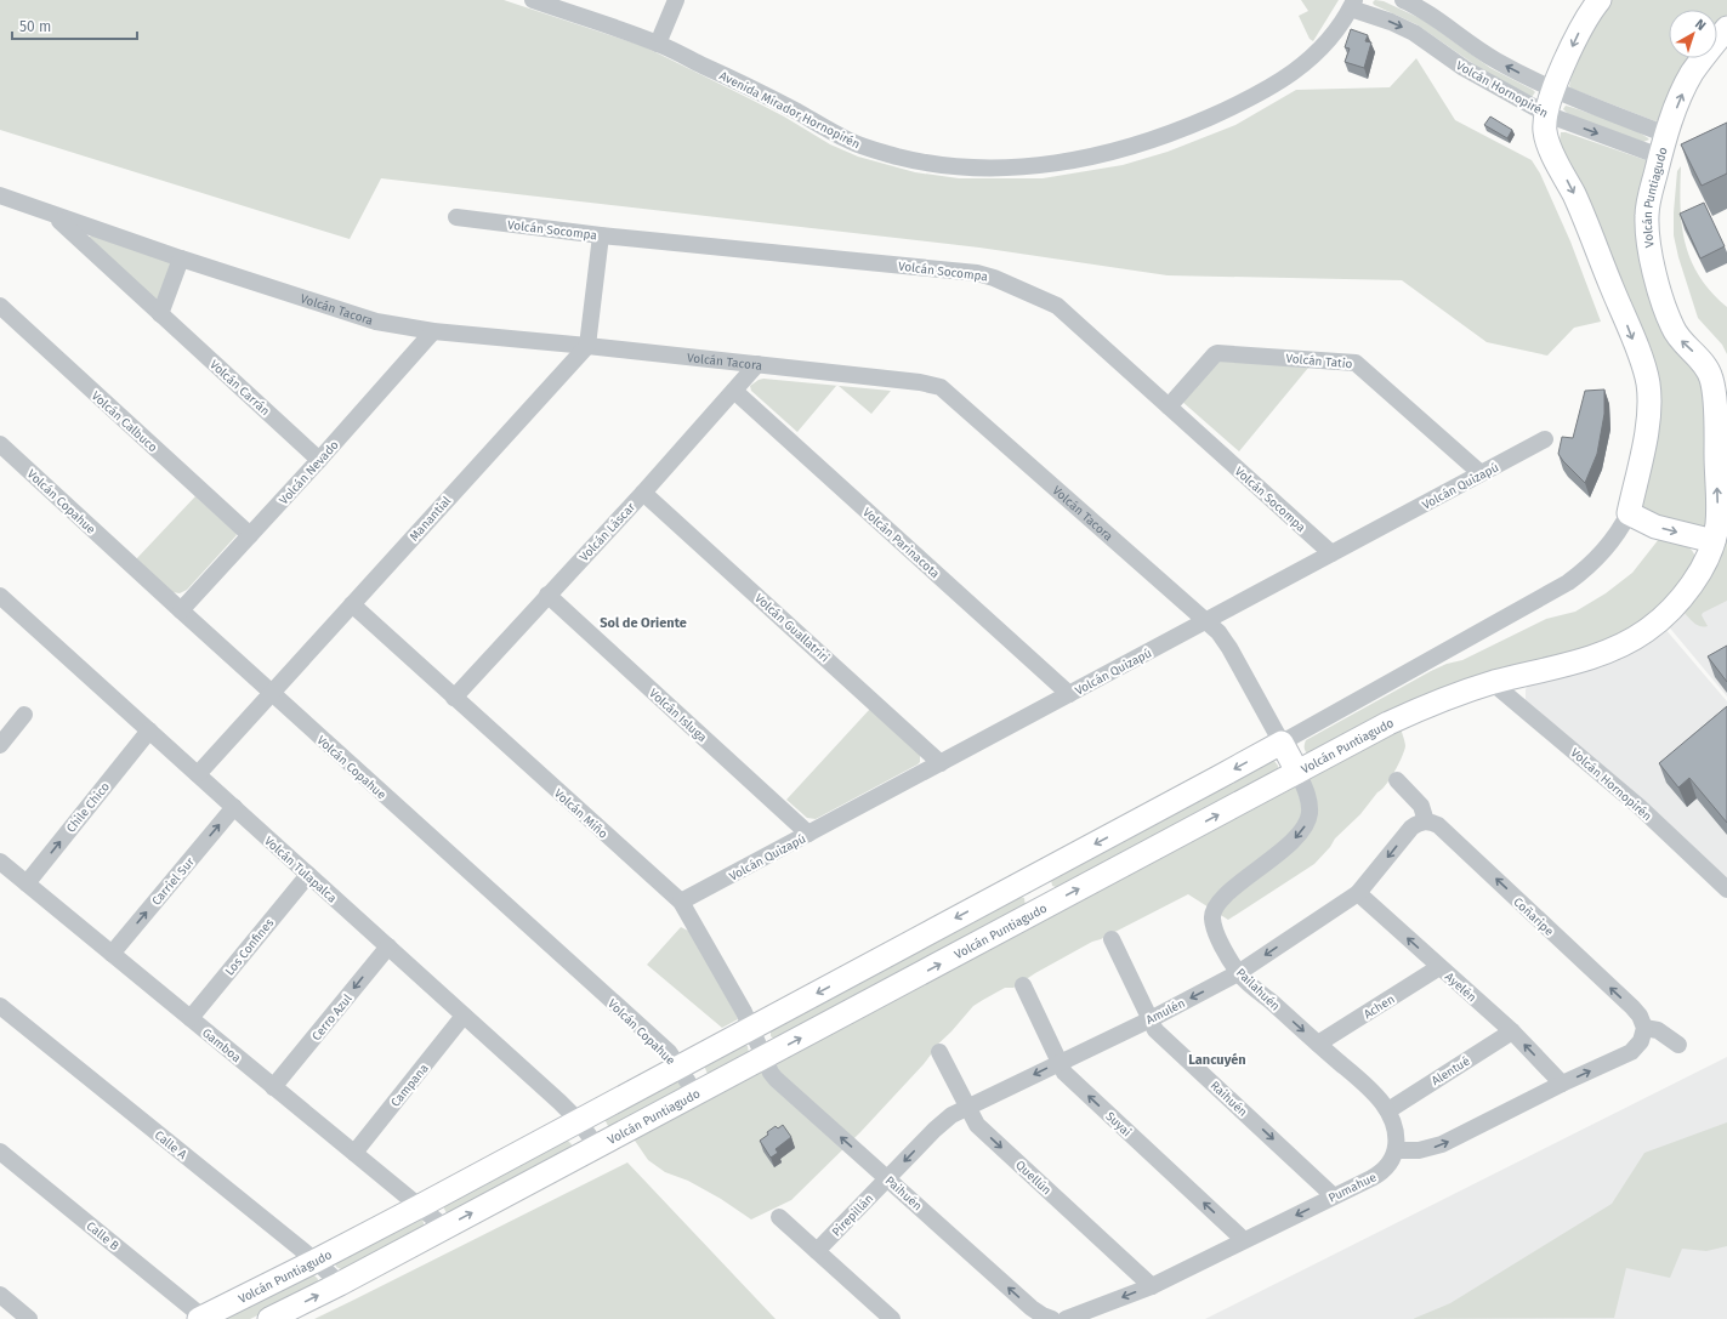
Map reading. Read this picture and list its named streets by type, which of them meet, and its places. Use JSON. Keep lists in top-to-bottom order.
{
  "streets": {
    "main road": ["Volcán Puntiagudo", "Volcán Tacora"],
    "street": [
      "Volcán Hornopirén",
      "Avenida Mirador Hornopirén",
      "Volcán Socompa",
      "Volcán Tatio",
      "Volcán Carrán",
      "Volcán Calbuco",
      "Volcán Nevado",
      "Volcán Quizapú",
      "Volcán Copahue",
      "Manantial",
      "Volcán Láscar",
      "Volcán Parinacota",
      "Volcán Guallatriri",
      "Volcán Isluga",
      "Chile Chico",
      "Volcán Miño",
      "Volcán Tulapalca",
      "Carriel Sur",
      "Coñaripe",
      "Los Confines",
      "Ayelén",
      "Pailahuén",
      "Achen",
      "Amulén",
      "Cerro Azul",
      "Gamboa",
      "Alentué",
      "Campana",
      "Raihuén",
      "Suyai",
      "Calle A",
      "Quellún",
      "Pumahue",
      "Paihuén",
      "Pirepillán",
      "Calle B"
    ]
  },
  "crossings": [
    ["Volcán Hornopirén", "Avenida Mirador Hornopirén"],
    ["Volcán Hornopirén", "Volcán Puntiagudo"],
    ["Volcán Puntiagudo", "Volcán Tacora"],
    ["Volcán Puntiagudo", "Volcán Copahue"],
    ["Volcán Puntiagudo", "Volcán Miño"],
    ["Volcán Puntiagudo", "Volcán Tulapalca"],
    ["Volcán Puntiagudo", "Pailahuén"],
    ["Volcán Puntiagudo", "Gamboa"],
    ["Volcán Puntiagudo", "Calle A"],
    ["Volcán Puntiagudo", "Paihuén"],
    ["Volcán Puntiagudo", "Calle B"],
    ["Volcán Socompa", "Volcán Tatio"],
    ["Volcán Socompa", "Volcán Quizapú"],
    ["Volcán Tacora", "Volcán Carrán"],
    ["Volcán Tacora", "Volcán Nevado"],
    ["Volcán Tacora", "Volcán Quizapú"],
    ["Volcán Tacora", "Manantial"],
    ["Volcán Tacora", "Volcán Láscar"],
    ["Volcán Tacora", "Pailahuén"],
    ["Volcán Tatio", "Volcán Quizapú"],
    ["Volcán Carrán", "Volcán Nevado"],
    ["Volcán Calbuco", "Volcán Nevado"],
    ["Volcán Nevado", "Volcán Copahue"],
    ["Volcán Quizapú", "Volcán Parinacota"],
    ["Volcán Quizapú", "Volcán Guallatriri"],
    ["Volcán Quizapú", "Volcán Isluga"],
    ["Volcán Quizapú", "Volcán Miño"],
    ["Volcán Copahue", "Manantial"],
    ["Manantial", "Volcán Miño"],
    ["Manantial", "Volcán Tulapalca"],
    ["Volcán Láscar", "Volcán Parinacota"],
    ["Volcán Láscar", "Volcán Guallatriri"],
    ["Volcán Láscar", "Volcán Isluga"],
    ["Volcán Láscar", "Volcán Miño"],
    ["Chile Chico", "Volcán Tulapalca"],
    ["Chile Chico", "Gamboa"],
    ["Volcán Miño", "Paihuén"],
    ["Volcán Tulapalca", "Carriel Sur"],
    ["Volcán Tulapalca", "Los Confines"],
    ["Volcán Tulapalca", "Cerro Azul"],
    ["Volcán Tulapalca", "Campana"],
    ["Carriel Sur", "Gamboa"],
    ["Coñaripe", "Amulén"],
    ["Los Confines", "Gamboa"],
    ["Ayelén", "Achen"],
    ["Ayelén", "Amulén"],
    ["Ayelén", "Alentué"],
    ["Pailahuén", "Achen"],
    ["Pailahuén", "Amulén"],
    ["Pailahuén", "Alentué"],
    ["Pailahuén", "Pumahue"],
    ["Amulén", "Raihuén"],
    ["Amulén", "Suyai"],
    ["Amulén", "Quellún"],
    ["Amulén", "Paihuén"],
    ["Amulén", "Pirepillán"],
    ["Cerro Azul", "Gamboa"],
    ["Gamboa", "Campana"],
    ["Raihuén", "Pumahue"],
    ["Suyai", "Pumahue"],
    ["Quellún", "Pumahue"],
    ["Paihuén", "Pirepillán"]
  ],
  "one_way": [
    "Chile Chico",
    "Carriel Sur",
    "Coñaripe",
    "Ayelén",
    "Amulén",
    "Cerro Azul",
    "Raihuén",
    "Suyai",
    "Quellún",
    "Pumahue"
  ],
  "districts": ["Sol de Oriente", "Lancuyén"],
  "scale_bar": "50 m",
  "north": "top right"
}
